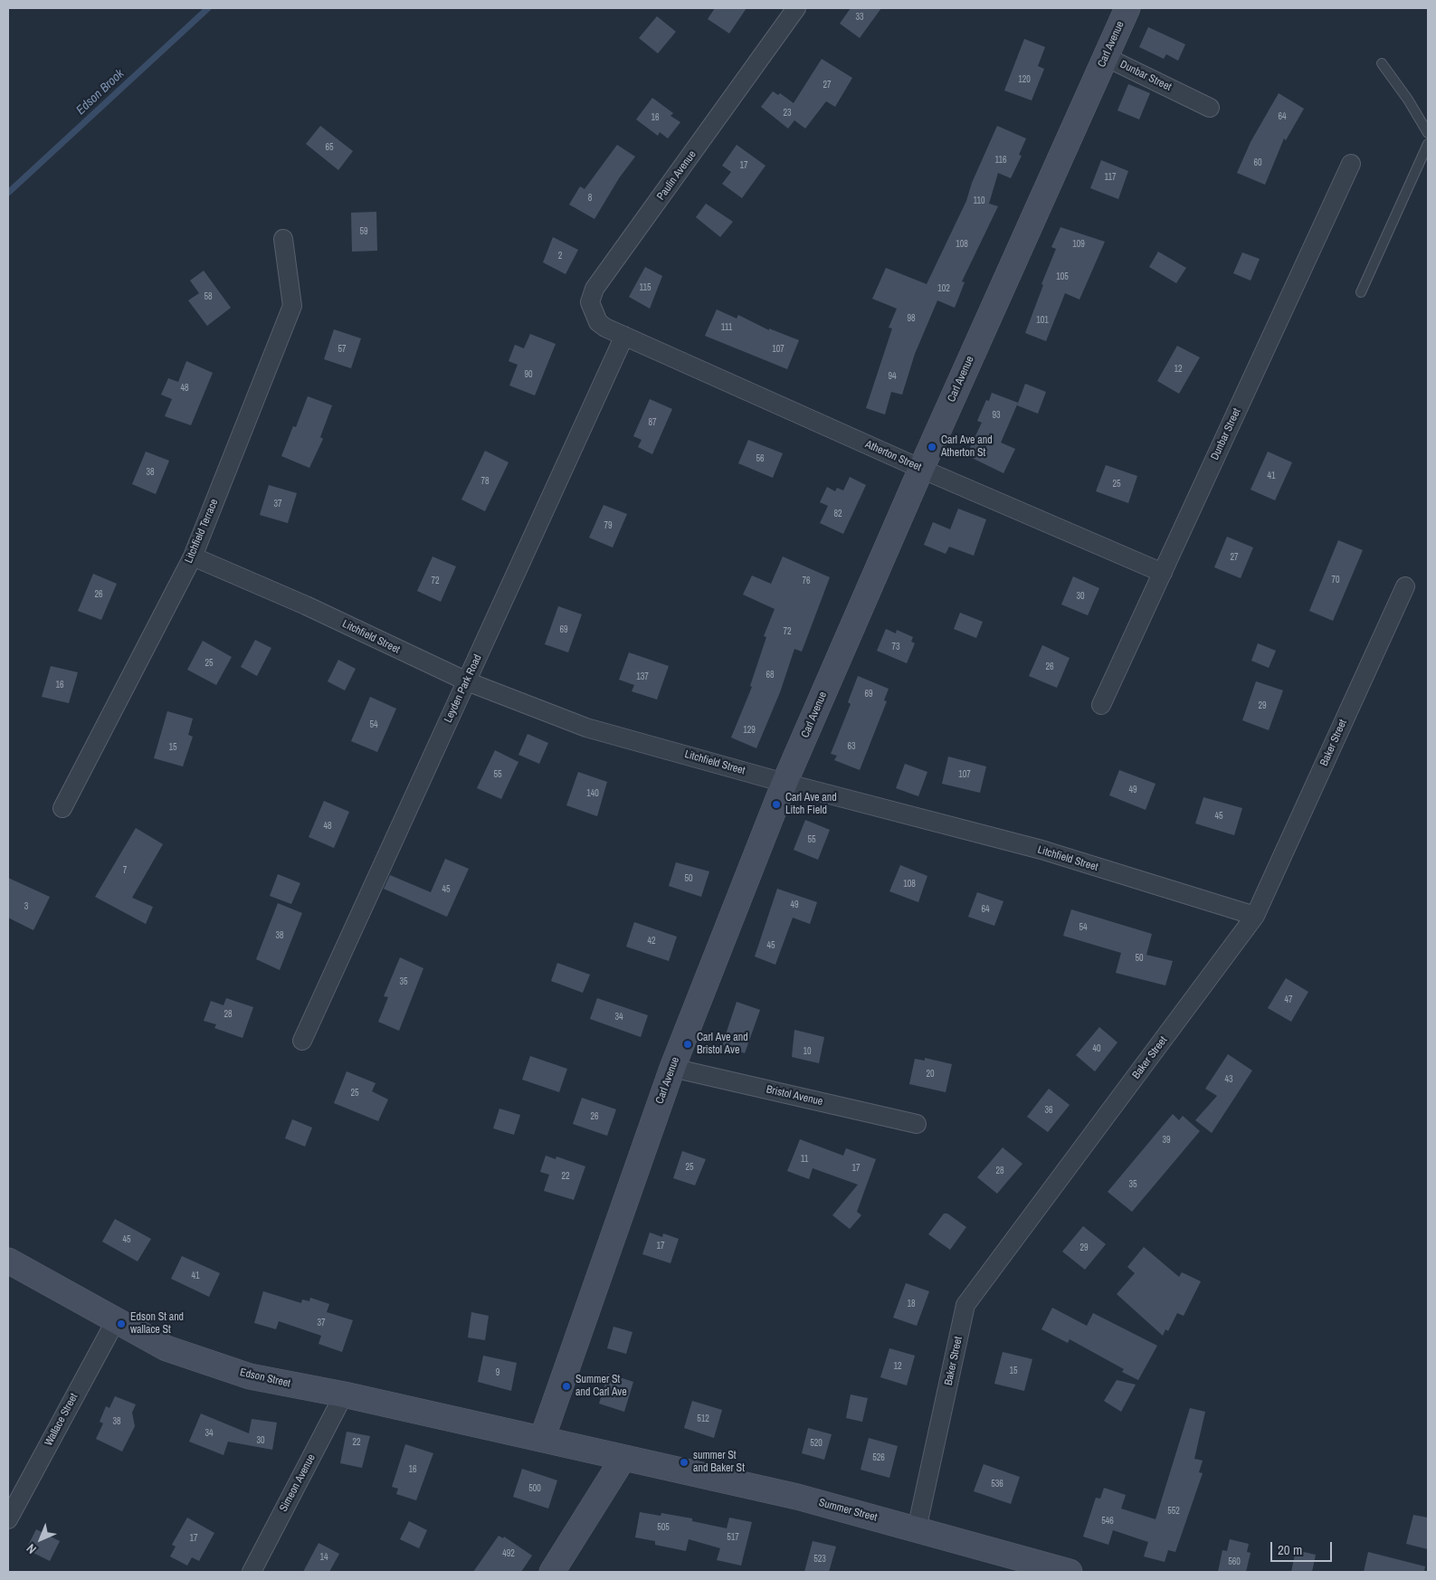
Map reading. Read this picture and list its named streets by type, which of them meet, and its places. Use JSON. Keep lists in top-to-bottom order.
{
  "streets": {
    "street": [
      "Carl Avenue",
      "Dunbar Street",
      "Paulin Avenue",
      "Atherton Street",
      "Litchfield Terrace",
      "Litchfield Street",
      "Leyden Park Road",
      "Baker Street",
      "Bristol Avenue",
      "Edson Street",
      "Wallace Street",
      "Simeon Avenue",
      "Summer Street"
    ]
  },
  "crossings": [
    ["Carl Avenue", "Dunbar Street"],
    ["Carl Avenue", "Atherton Street"],
    ["Carl Avenue", "Litchfield Street"],
    ["Carl Avenue", "Bristol Avenue"],
    ["Carl Avenue", "Edson Street"],
    ["Carl Avenue", "Summer Street"],
    ["Dunbar Street", "Atherton Street"],
    ["Paulin Avenue", "Atherton Street"],
    ["Paulin Avenue", "Leyden Park Road"],
    ["Atherton Street", "Leyden Park Road"],
    ["Litchfield Terrace", "Litchfield Street"],
    ["Litchfield Street", "Leyden Park Road"],
    ["Litchfield Street", "Baker Street"],
    ["Baker Street", "Summer Street"],
    ["Edson Street", "Wallace Street"],
    ["Edson Street", "Simeon Avenue"],
    ["Edson Street", "Summer Street"]
  ],
  "water": ["Edson Brook"],
  "places": [
    "Carl Ave and Atherton St",
    "Carl Ave and Litch Field",
    "Carl Ave and Bristol Ave",
    "Edson St and wallace St",
    "Summer St and Carl Ave",
    "summer St and Baker St"
  ],
  "house_numbers": [
    "33",
    "120",
    "27",
    "23",
    "64",
    "16",
    "65",
    "116",
    "60",
    "17",
    "117",
    "8",
    "110",
    "59",
    "108",
    "109",
    "2",
    "105",
    "115",
    "102",
    "58",
    "98",
    "101",
    "111",
    "57",
    "107",
    "12",
    "90",
    "94",
    "48",
    "93",
    "87",
    "56",
    "38",
    "41",
    "78",
    "25",
    "37",
    "82",
    "79",
    "27",
    "70",
    "72",
    "76",
    "26",
    "30",
    "69",
    "72",
    "73",
    "25",
    "26",
    "68",
    "137",
    "16",
    "69",
    "29",
    "54",
    "129",
    "63",
    "15",
    "55",
    "107",
    "49",
    "140",
    "45",
    "48",
    "55",
    "7",
    "50",
    "108",
    "45",
    "49",
    "3",
    "64",
    "54",
    "38",
    "42",
    "45",
    "50",
    "35",
    "47",
    "28",
    "34",
    "40",
    "10",
    "20",
    "43",
    "25",
    "36",
    "26",
    "39",
    "11",
    "25",
    "17",
    "28",
    "22",
    "35",
    "45",
    "17",
    "29",
    "41",
    "18",
    "37",
    "12",
    "15",
    "9",
    "512",
    "38",
    "34",
    "30",
    "22",
    "520",
    "526",
    "16",
    "536",
    "500",
    "552",
    "546",
    "505",
    "517",
    "17",
    "492",
    "14",
    "523",
    "560"
  ],
  "scale_bar": "20 m",
  "north": "bottom left"
}
